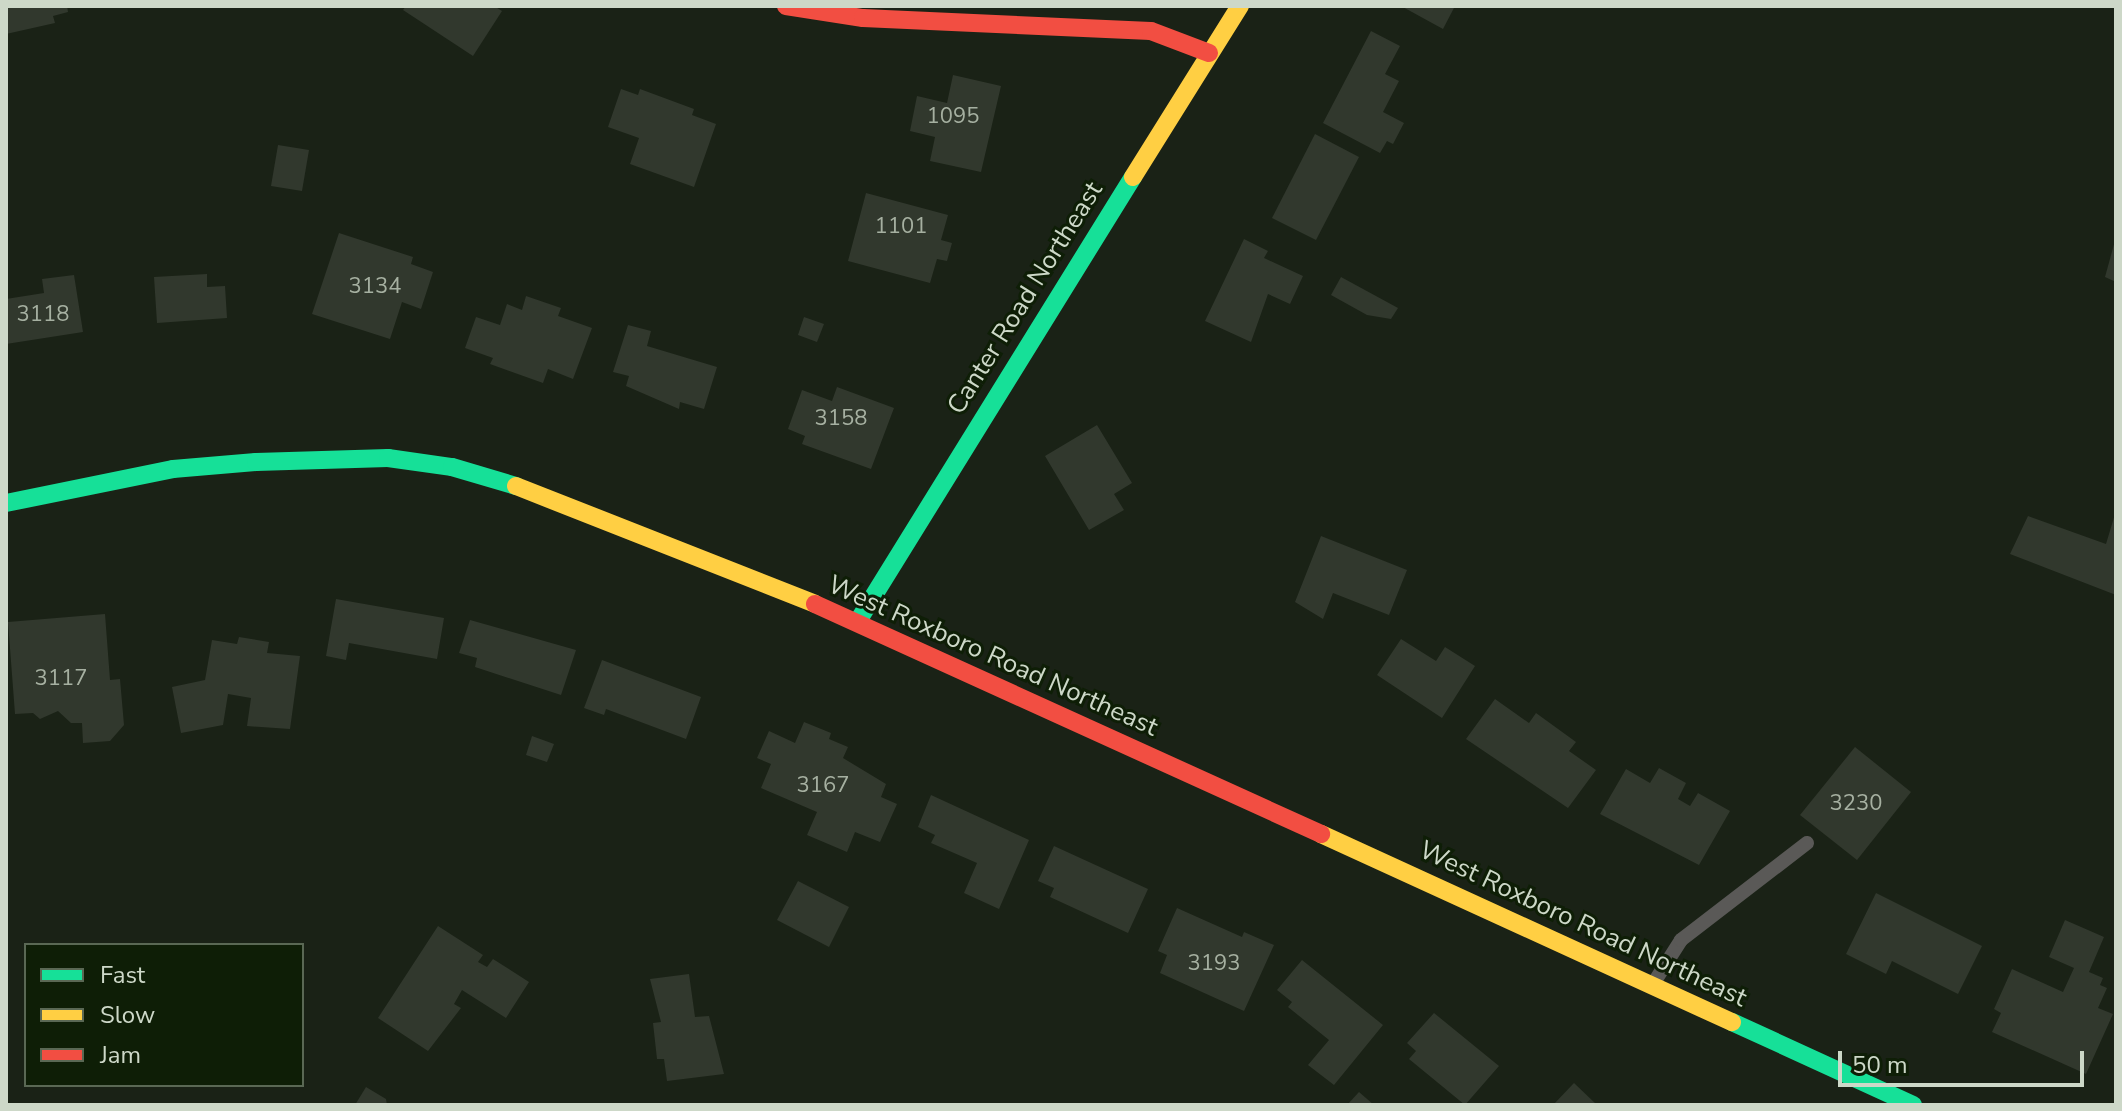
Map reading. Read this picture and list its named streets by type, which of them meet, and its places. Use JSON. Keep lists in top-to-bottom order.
{
  "streets": {
    "street": ["Canter Road Northeast", "West Roxboro Road Northeast"]
  },
  "crossings": [
    ["Canter Road Northeast", "West Roxboro Road Northeast"]
  ],
  "house_numbers": [
    "1095",
    "1101",
    "3134",
    "3118",
    "3158",
    "3117",
    "3167",
    "3230",
    "3193"
  ],
  "legend": ["Fast", "Slow", "Jam"],
  "scale_bar": "50 m"
}
